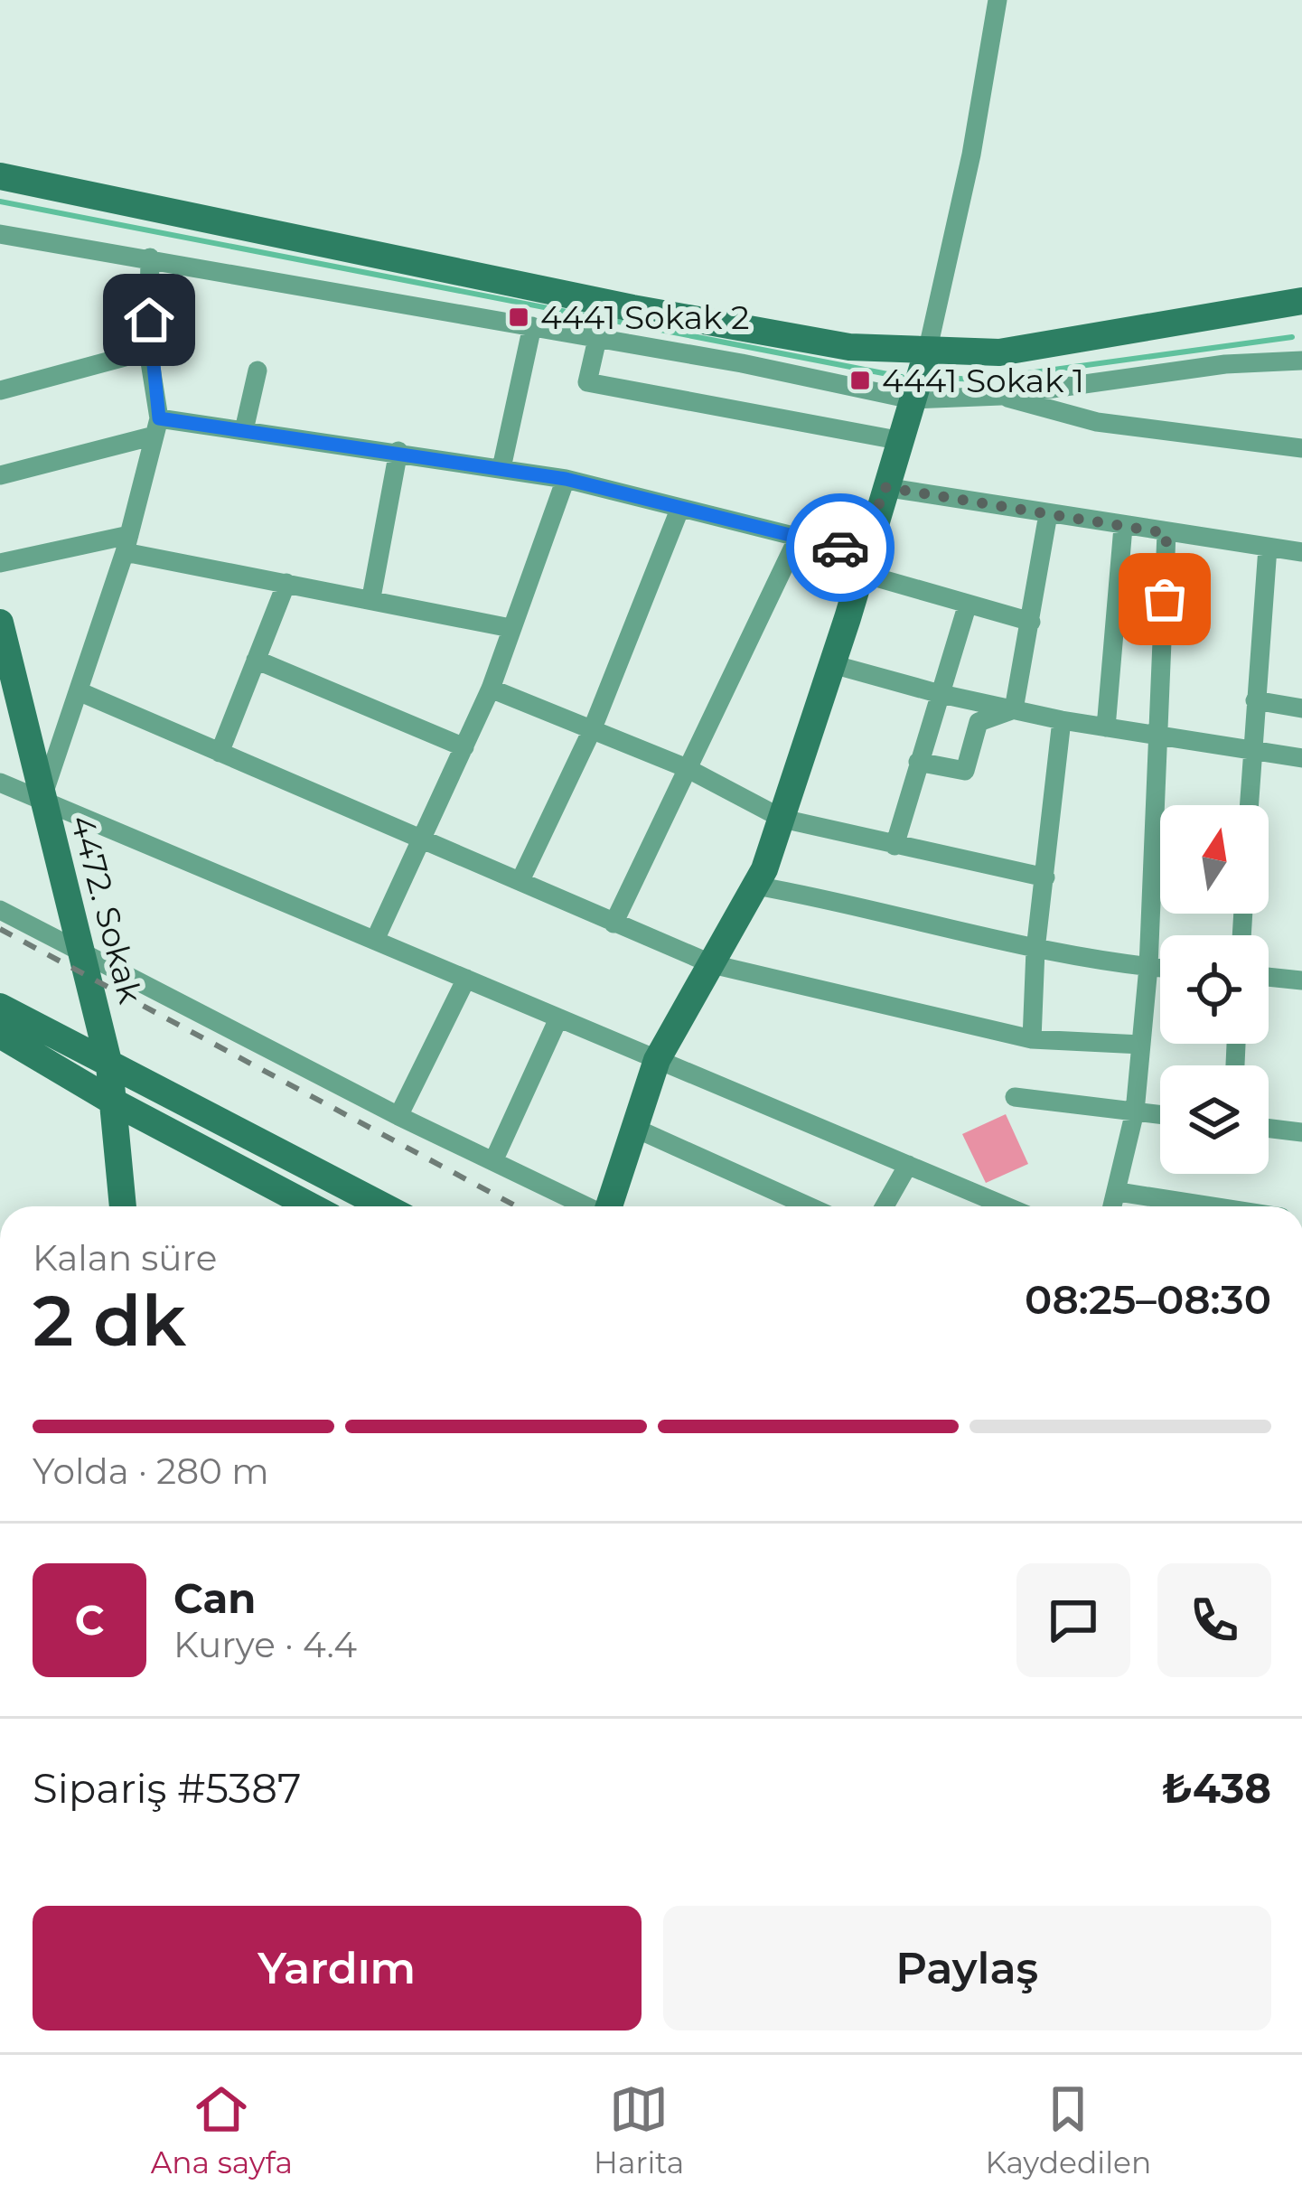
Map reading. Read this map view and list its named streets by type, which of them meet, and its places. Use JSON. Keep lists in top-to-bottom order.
{
  "streets": {
    "street": ["4472. Sokak"]
  },
  "places": {
    "transit": ["4441 Sokak 2", "4441 Sokak 1"]
  },
  "north": "top",
  "page": {
    "heading": ["2 dk", "Kalan süre", "08:25–08:30"],
    "panel": [
      "Can",
      "Kurye · 4.4",
      "Sipariş #5387",
      "₺438"
    ],
    "bar": "Yolda · 280 m",
    "round": "C",
    "buttons": ["Yardım", "Paylaş"],
    "tabs": ["Ana sayfa", "Harita", "Kaydedilen"]
  }
}
